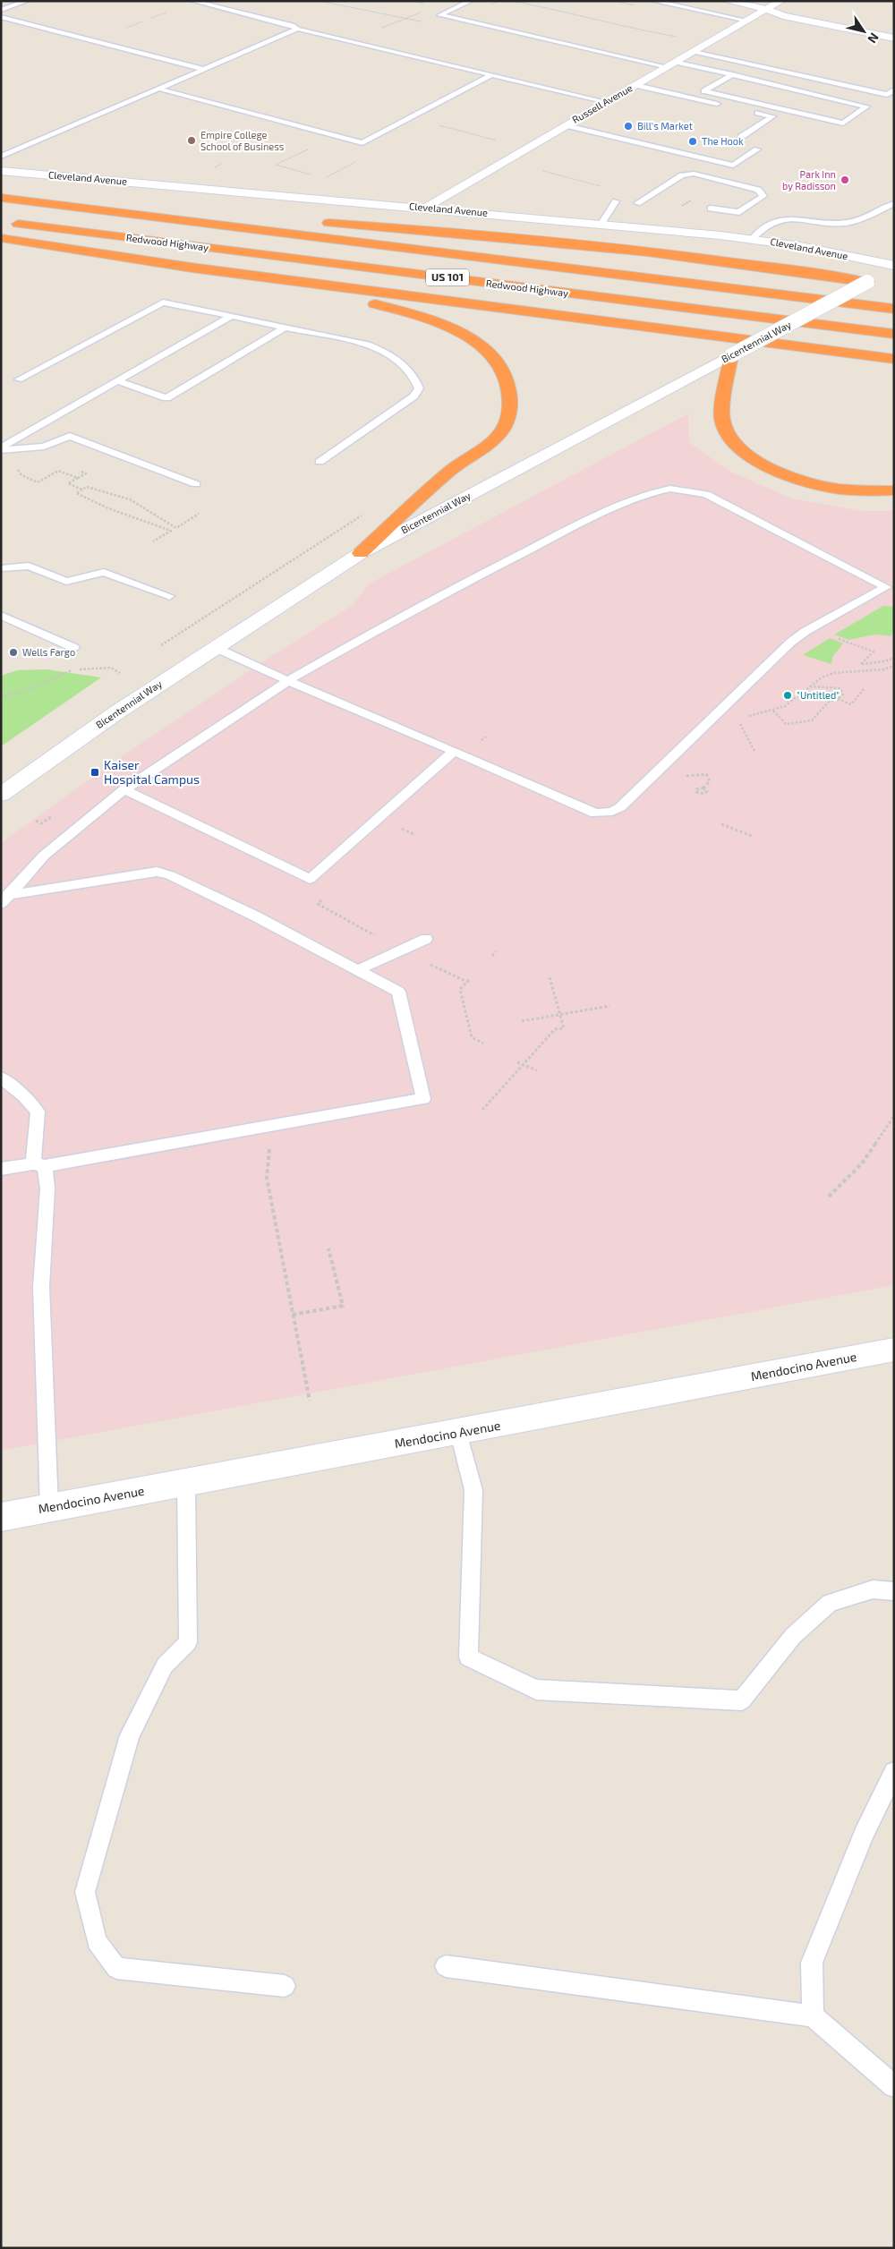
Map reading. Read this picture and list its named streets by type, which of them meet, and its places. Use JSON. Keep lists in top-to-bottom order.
{
  "streets": {
    "highway": ["Redwood Highway", "US 101"],
    "main road": [
      "Russell Avenue",
      "Cleveland Avenue",
      "Bicentennial Way",
      "Mendocino Avenue"
    ]
  },
  "crossings": [
    ["Russell Avenue", "Cleveland Avenue"],
    ["Cleveland Avenue", "Bicentennial Way"]
  ],
  "places": {
    "other": [
      "Bill's Market",
      "Empire College School of Business",
      "The Hook",
      "Park Inn by Radisson",
      "Wells Fargo",
      "\"Untitled\""
    ],
    "transit": ["Kaiser Hospital Campus"]
  },
  "north": "bottom right"
}
